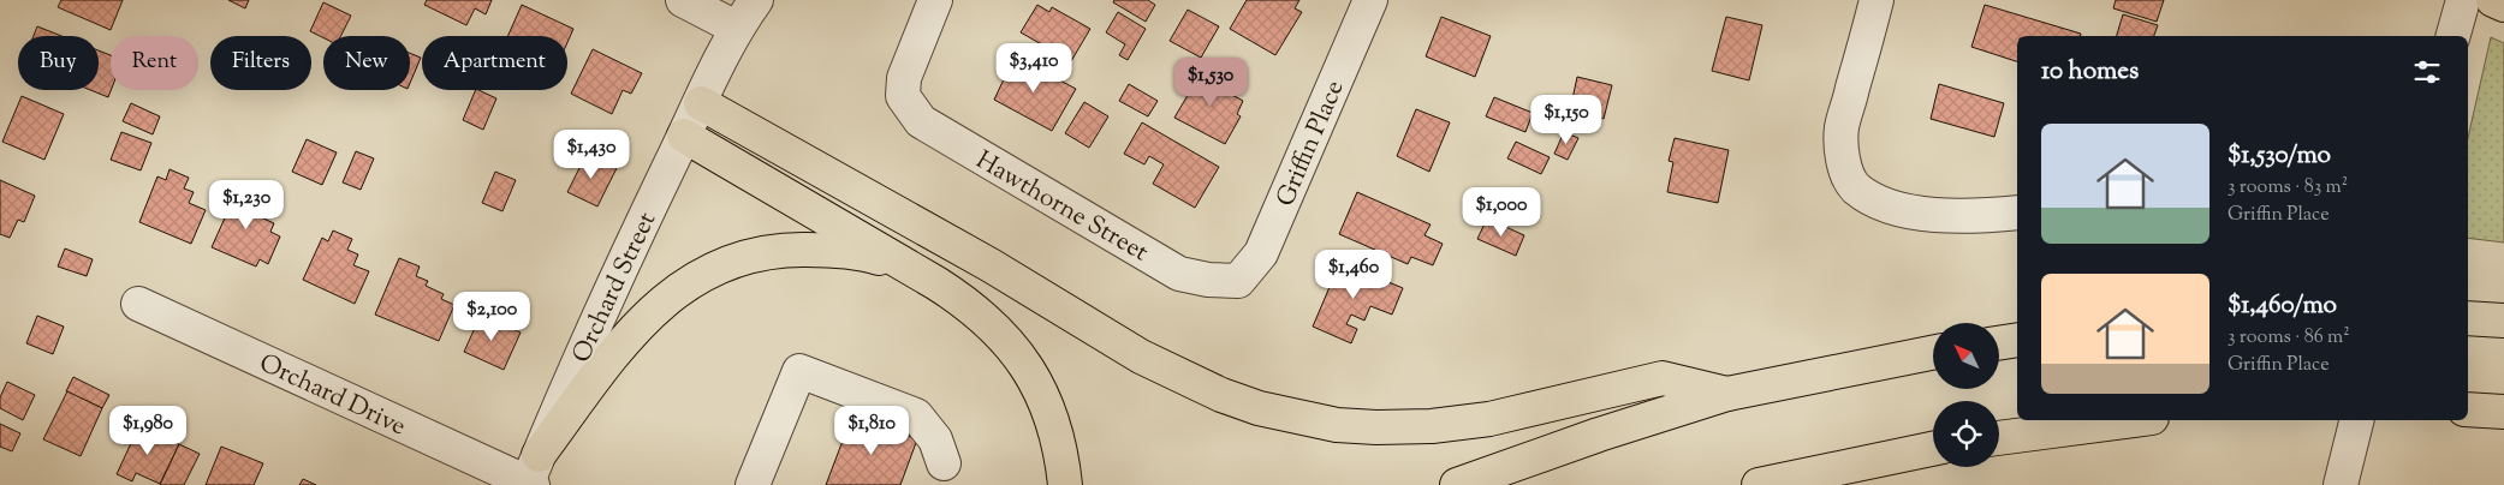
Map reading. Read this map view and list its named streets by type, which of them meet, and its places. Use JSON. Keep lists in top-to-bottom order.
{
  "streets": {
    "street": [
      "Griffin Place",
      "Hawthorne Street",
      "Orchard Street",
      "Orchard Drive"
    ]
  },
  "crossings": [
    ["Griffin Place", "Hawthorne Street"],
    ["Orchard Street", "Orchard Drive"]
  ],
  "north": "top left",
  "page": {
    "chip": [
      "Buy",
      "Rent",
      "Filters",
      "New",
      "Apartment"
    ],
    "heading": "10 homes",
    "price": [
      "$3,410",
      "$1,530",
      "$1,150",
      "$1,430",
      "$1,230",
      "$1,000",
      "$1,460",
      "$2,100",
      "$1,980",
      "$1,810"
    ],
    "list": [
      {
        "name": "$1,530/mo",
        "note": "3 rooms · 83 m² · Griffin Place"
      },
      {
        "name": "$1,460/mo",
        "note": "3 rooms · 86 m² · Griffin Place"
      }
    ]
  }
}
